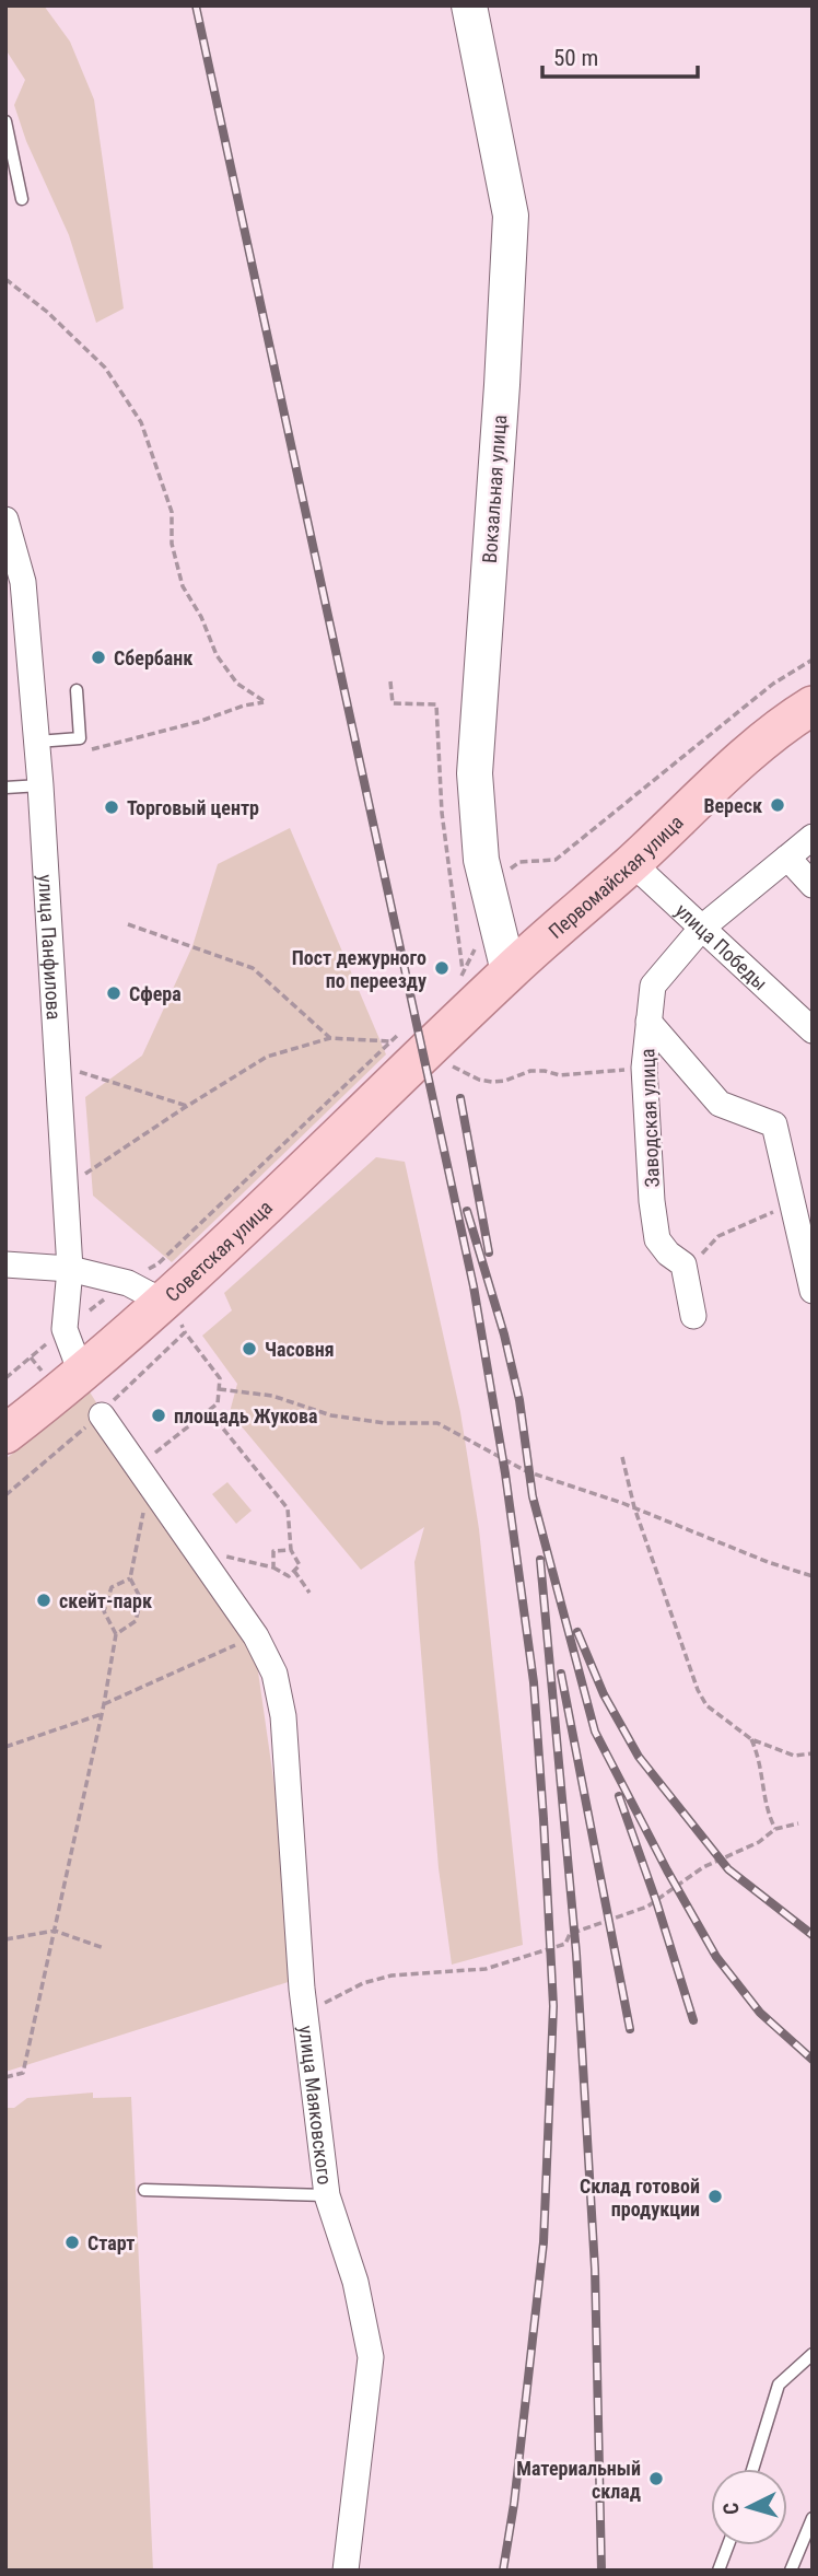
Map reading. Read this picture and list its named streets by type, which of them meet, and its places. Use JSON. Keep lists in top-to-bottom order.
{
  "streets": {
    "main road": ["Вокзальная улица", "Первомайская улица", "Советская улица"],
    "street": [
      "улица Панфилова",
      "улица Победы",
      "Заводская улица",
      "улица Маяковского"
    ]
  },
  "crossings": [
    ["Вокзальная улица", "Первомайская улица"],
    ["Первомайская улица", "улица Победы"],
    ["Первомайская улица", "Советская улица"],
    ["улица Панфилова", "Советская улица"],
    ["улица Победы", "Заводская улица"]
  ],
  "places": [
    "Сбербанк",
    "Вереск",
    "Торговый центр",
    "Пост дежурного по переезду",
    "Сфера",
    "Часовня",
    "площадь Жукова",
    "скейт-парк",
    "Склад готовой продукции",
    "Старт",
    "Материальный склад"
  ],
  "scale_bar": "50 m",
  "north": "left"
}
